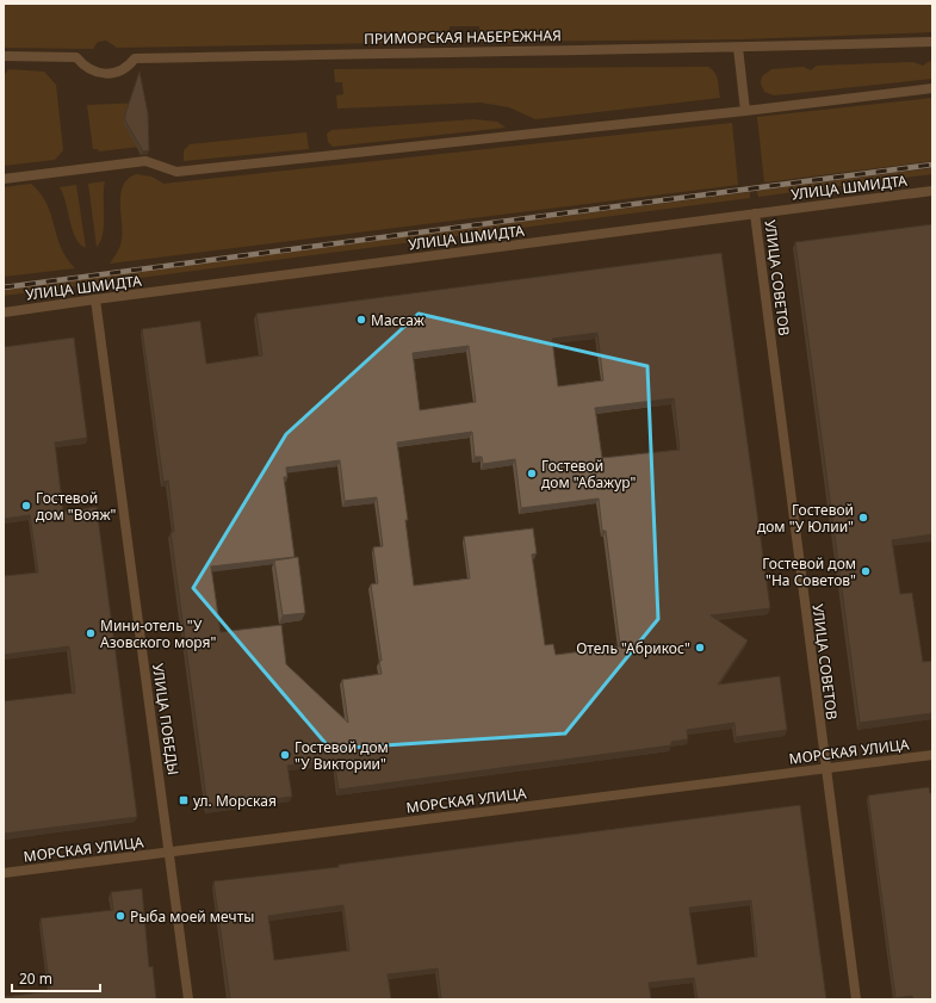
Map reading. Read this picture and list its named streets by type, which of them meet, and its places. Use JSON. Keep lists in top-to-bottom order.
{
  "streets": {
    "street": [
      "ПРИМОРСКАЯ НАБЕРЕЖНАЯ",
      "УЛИЦА ШМИДТА",
      "УЛИЦА СОВЕТОВ",
      "УЛИЦА ПОБЕДЫ",
      "МОРСКАЯ УЛИЦА"
    ]
  },
  "crossings": [
    ["УЛИЦА ШМИДТА", "УЛИЦА СОВЕТОВ"],
    ["УЛИЦА ШМИДТА", "УЛИЦА ПОБЕДЫ"],
    ["УЛИЦА СОВЕТОВ", "МОРСКАЯ УЛИЦА"],
    ["УЛИЦА ПОБЕДЫ", "МОРСКАЯ УЛИЦА"]
  ],
  "places": {
    "other": [
      "Массаж",
      "Гостевой дом \"Абажур\"",
      "Гостевой дом \"Вояж\"",
      "Гостевой дом \"У Юлии\"",
      "Гостевой дом \"На Советов\"",
      "Мини-отель \"У Азовского моря\"",
      "Отель \"Абрикос\"",
      "Гостевой дом \"У Виктории\"",
      "Рыба моей мечты"
    ],
    "transit": ["ул. Морская"]
  },
  "scale_bar": "20 m"
}
